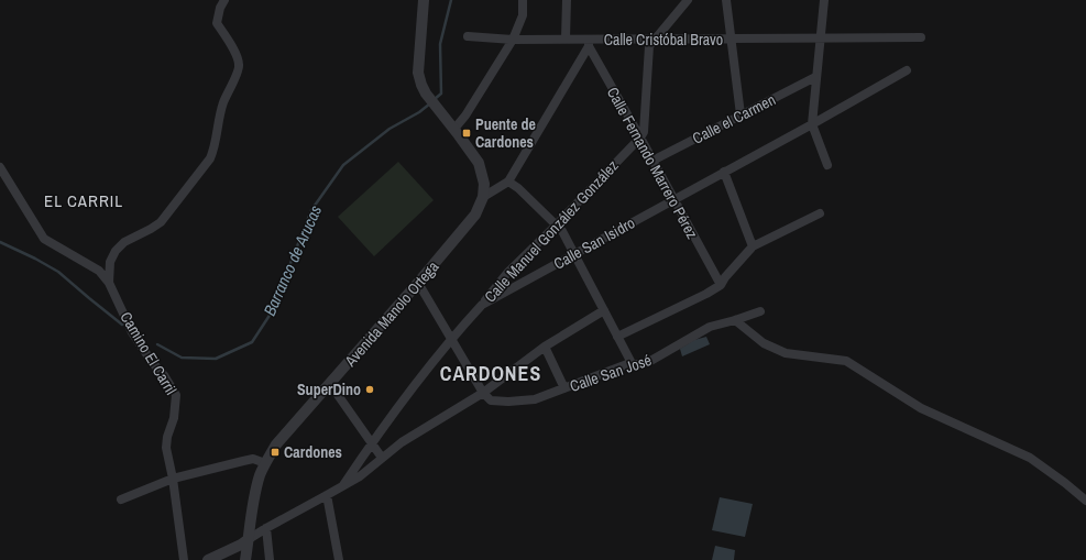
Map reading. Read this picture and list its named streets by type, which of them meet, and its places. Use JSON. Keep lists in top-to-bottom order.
{
  "streets": {
    "street": [
      "Calle Cristóbal Bravo",
      "Calle el Carmen",
      "Calle Fernando Marrero Pérez",
      "Calle Manuel González González",
      "Calle San Isidro",
      "Avenida Manolo Ortega",
      "Camino El Carril",
      "Calle San José"
    ]
  },
  "crossings": [
    ["Calle Cristóbal Bravo", "Calle Fernando Marrero Pérez"],
    ["Calle el Carmen", "Calle Fernando Marrero Pérez"],
    ["Calle Fernando Marrero Pérez", "Calle Manuel González González"],
    ["Calle Fernando Marrero Pérez", "Calle San Isidro"],
    ["Calle Manuel González González", "Calle San Isidro"]
  ],
  "districts": ["EL CARRIL", "CARDONES"],
  "water": ["Barranco de Arucas"],
  "places": {
    "transit": ["Puente de Cardones", "Cardones"],
    "other": ["SuperDino"]
  }
}
